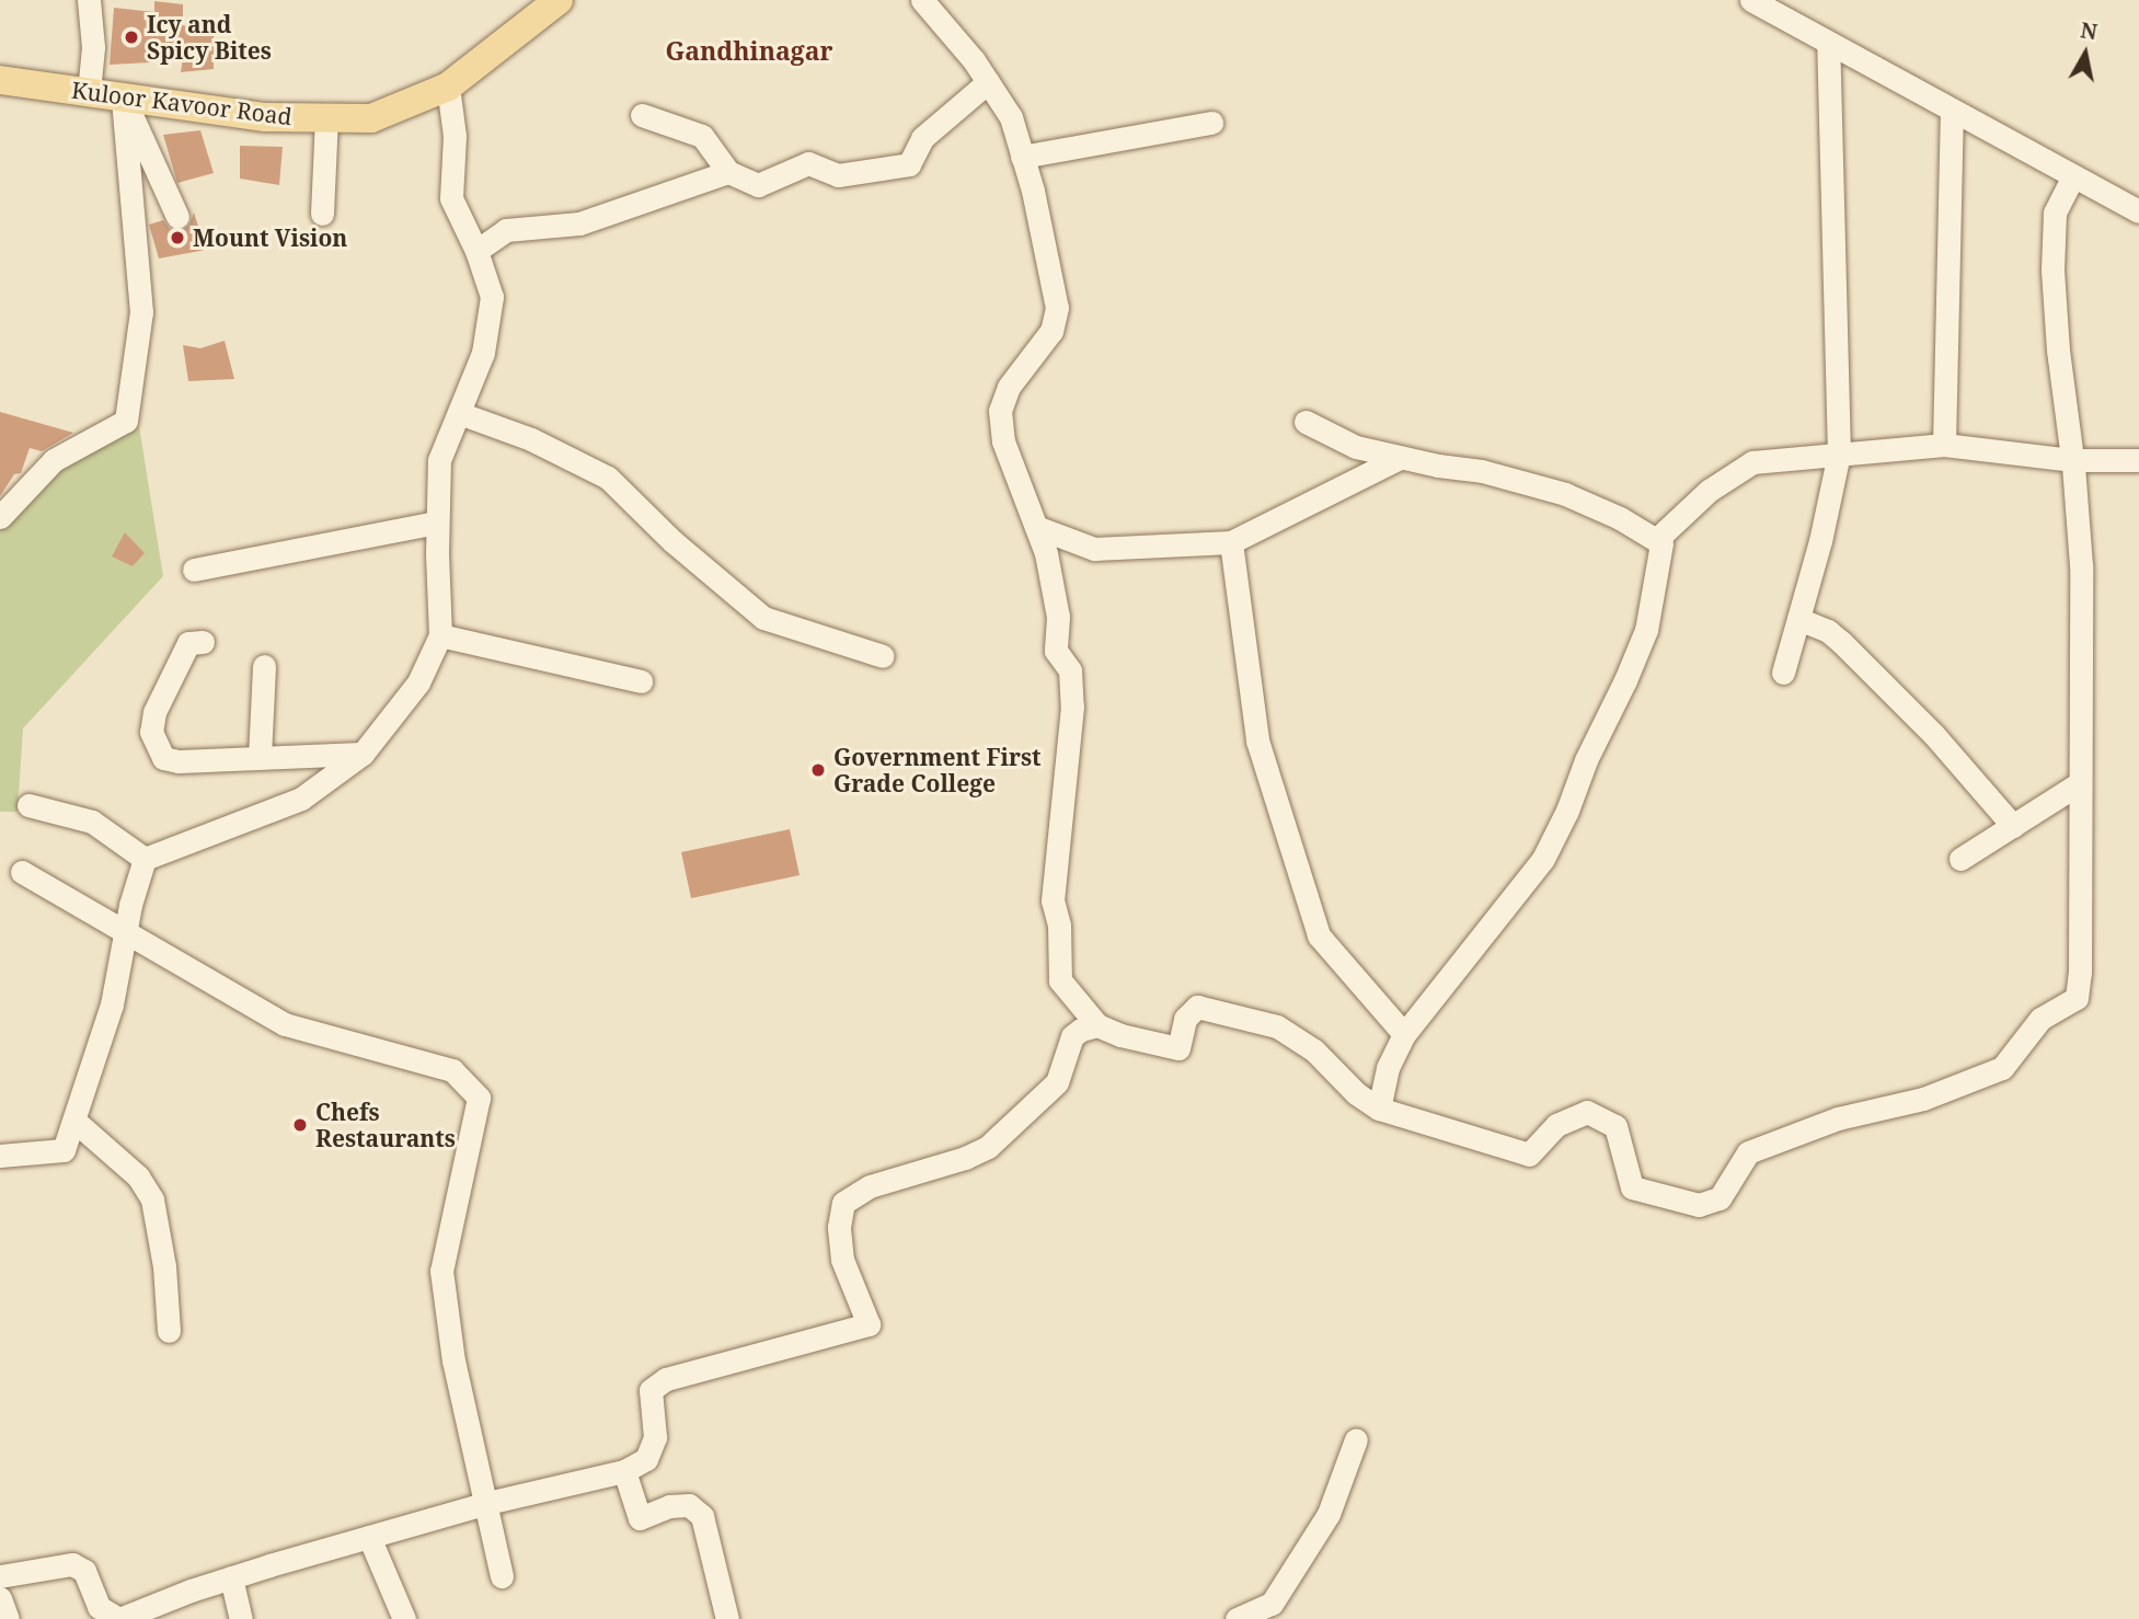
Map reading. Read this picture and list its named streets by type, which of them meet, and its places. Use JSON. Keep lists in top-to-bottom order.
{
  "streets": {
    "main road": ["Kuloor Kavoor Road"]
  },
  "districts": ["Gandhinagar"],
  "places": [
    "Icy and Spicy Bites",
    "Mount Vision",
    "Government First Grade College",
    "Chefs Restaurants"
  ],
  "north": "top"
}
